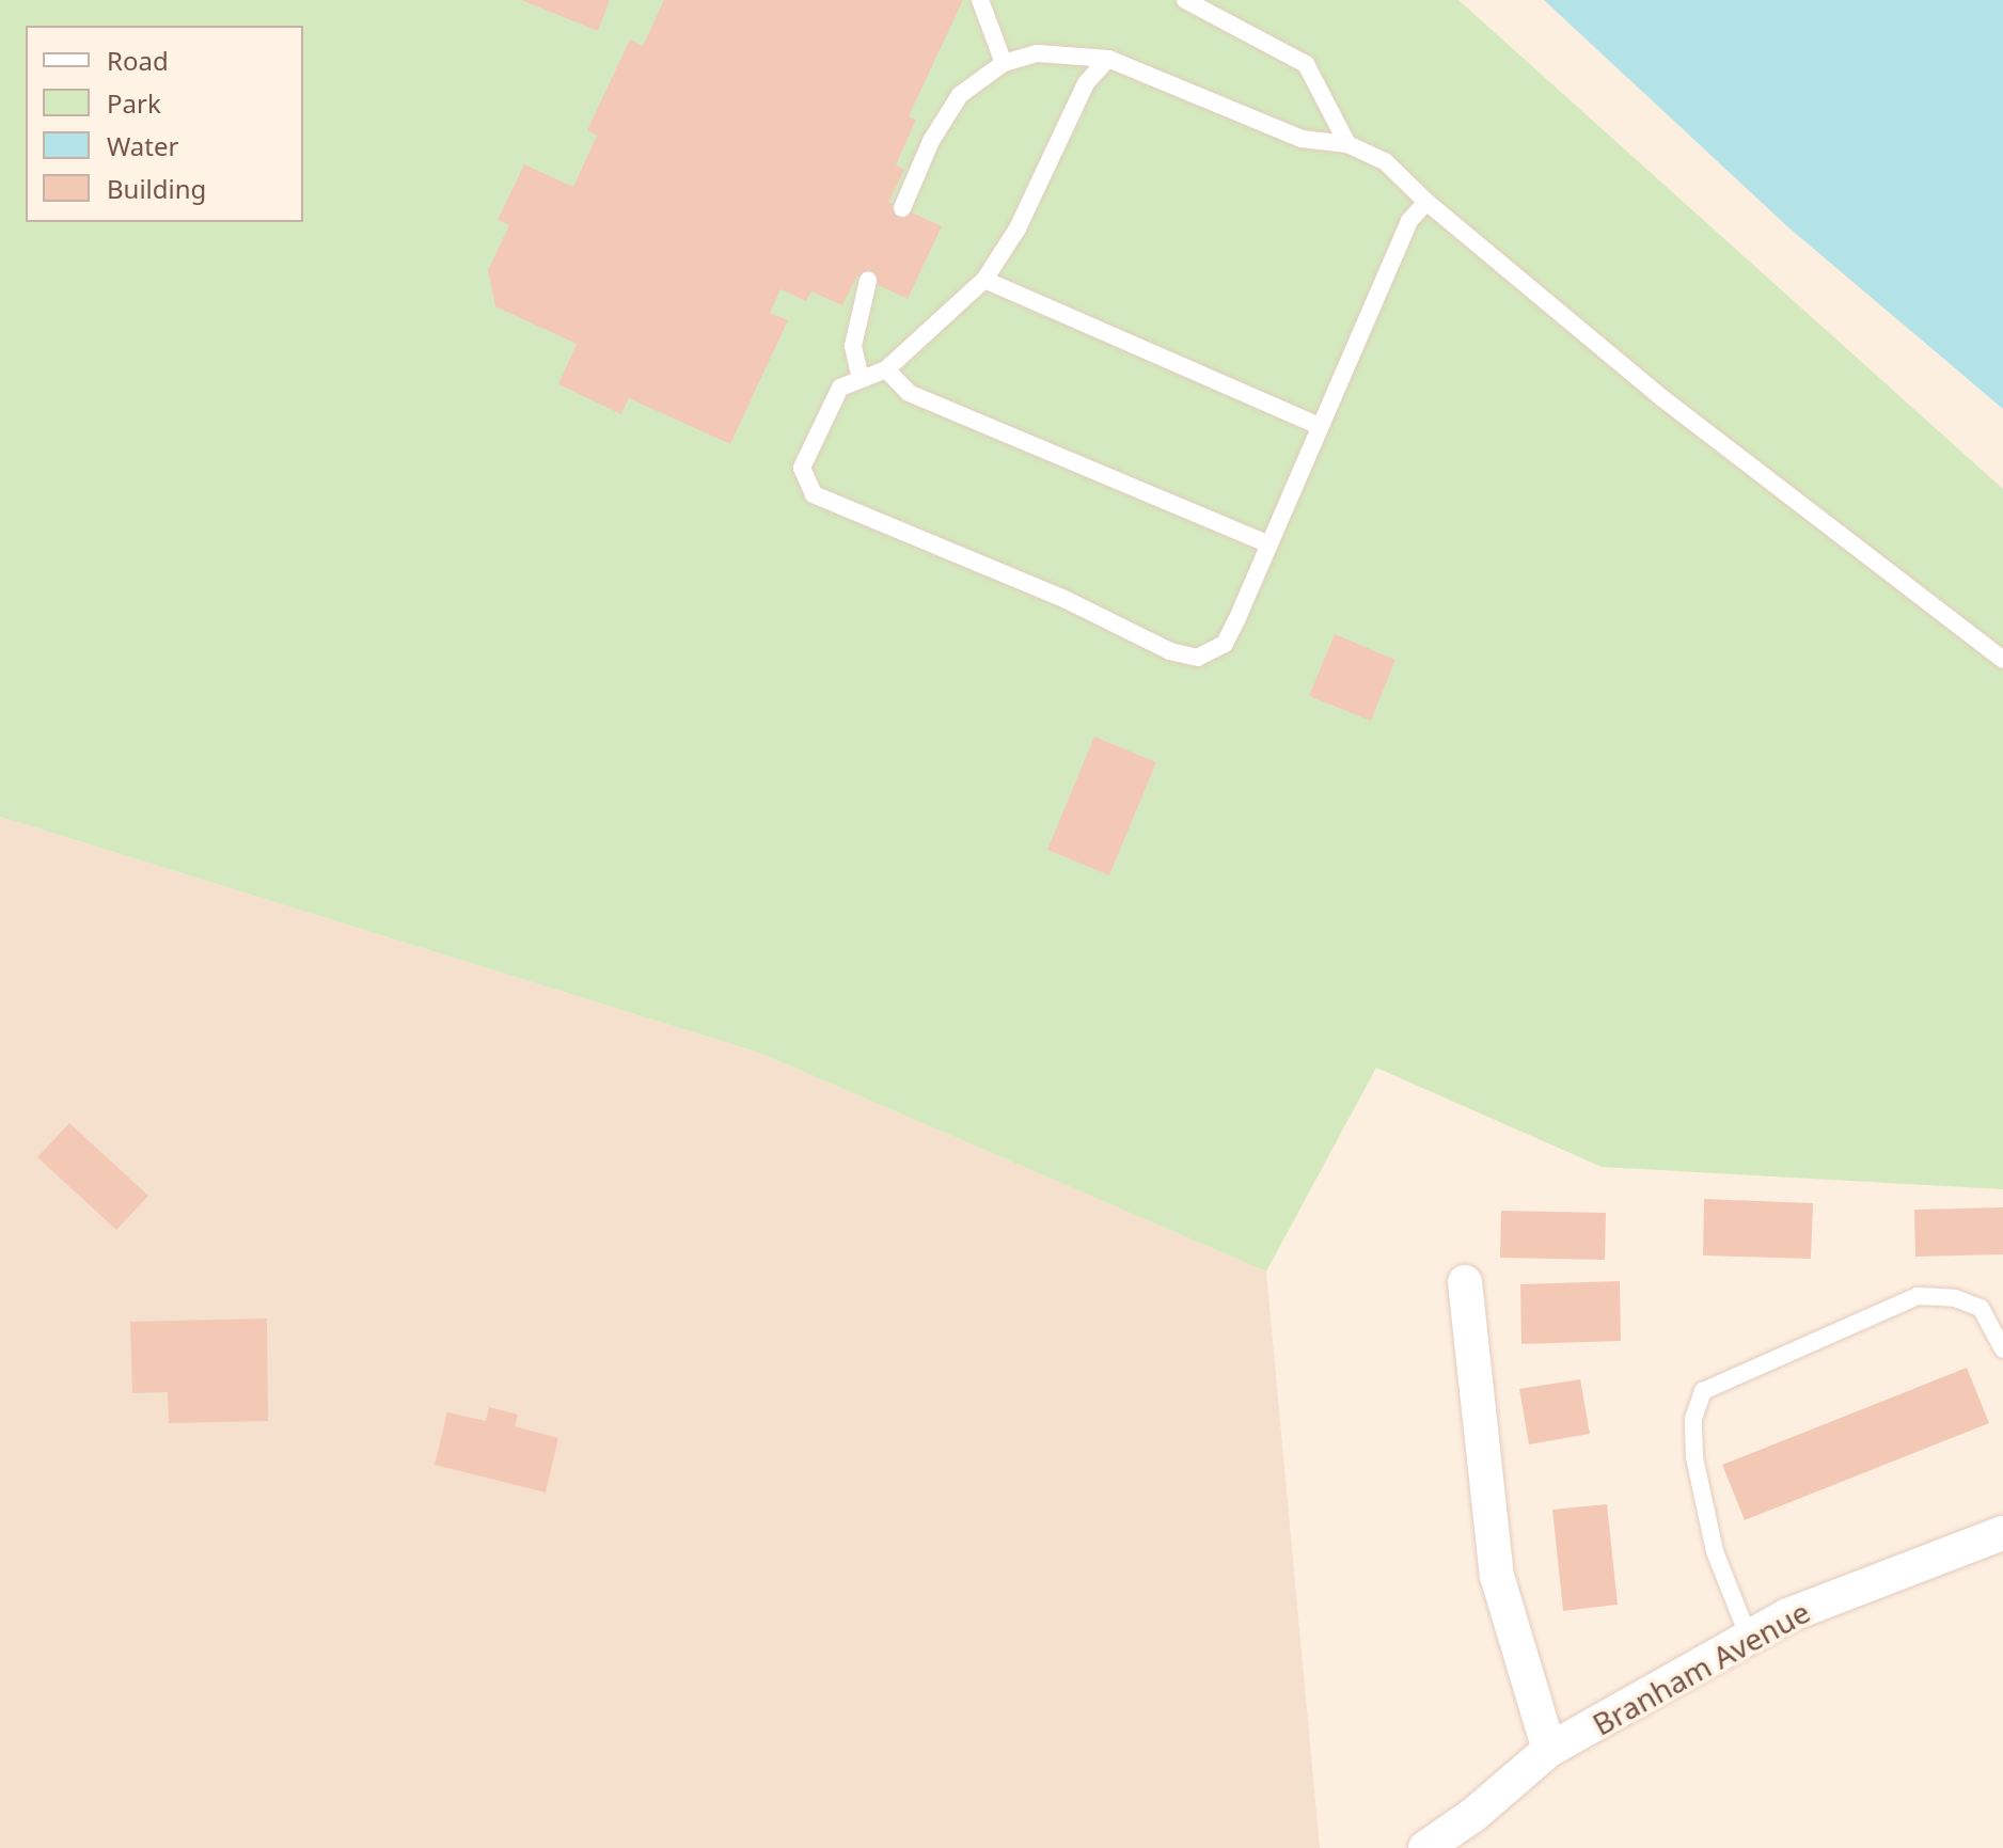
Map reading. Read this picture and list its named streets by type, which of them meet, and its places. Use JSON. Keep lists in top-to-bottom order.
{
  "streets": {
    "street": ["Branham Avenue"]
  },
  "legend": [
    "Road",
    "Park",
    "Water",
    "Building"
  ]
}
